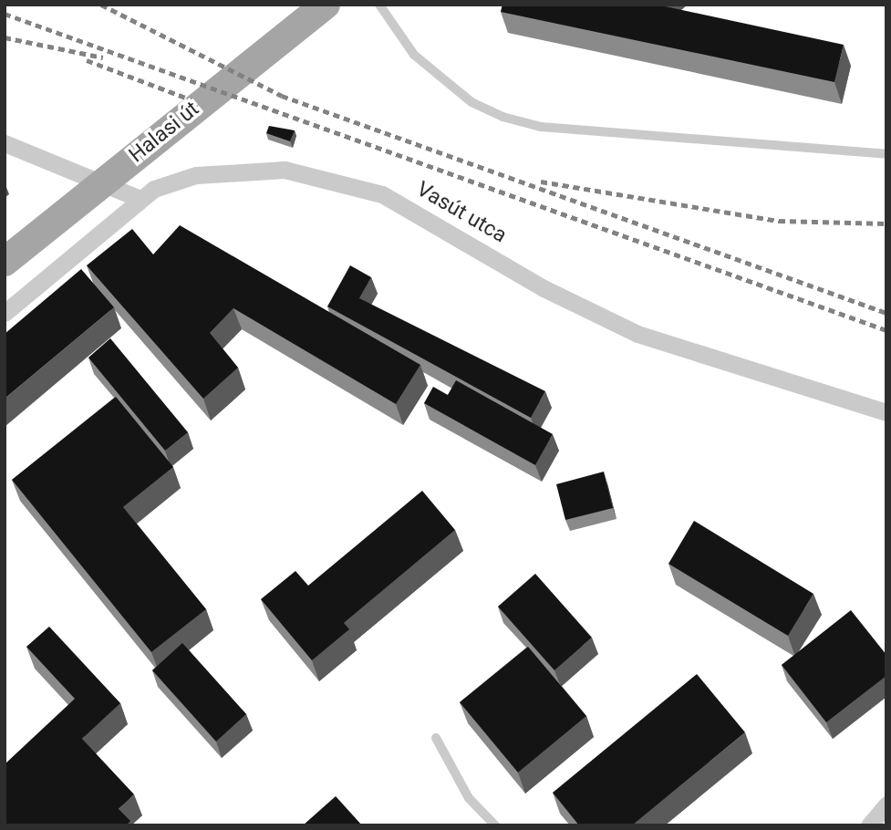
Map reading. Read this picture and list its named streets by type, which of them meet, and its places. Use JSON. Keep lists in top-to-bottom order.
{
  "streets": {
    "main road": ["Halasi út"],
    "street": ["Vasút utca"]
  },
  "crossings": [
    ["Halasi út", "Vasút utca"]
  ]
}
